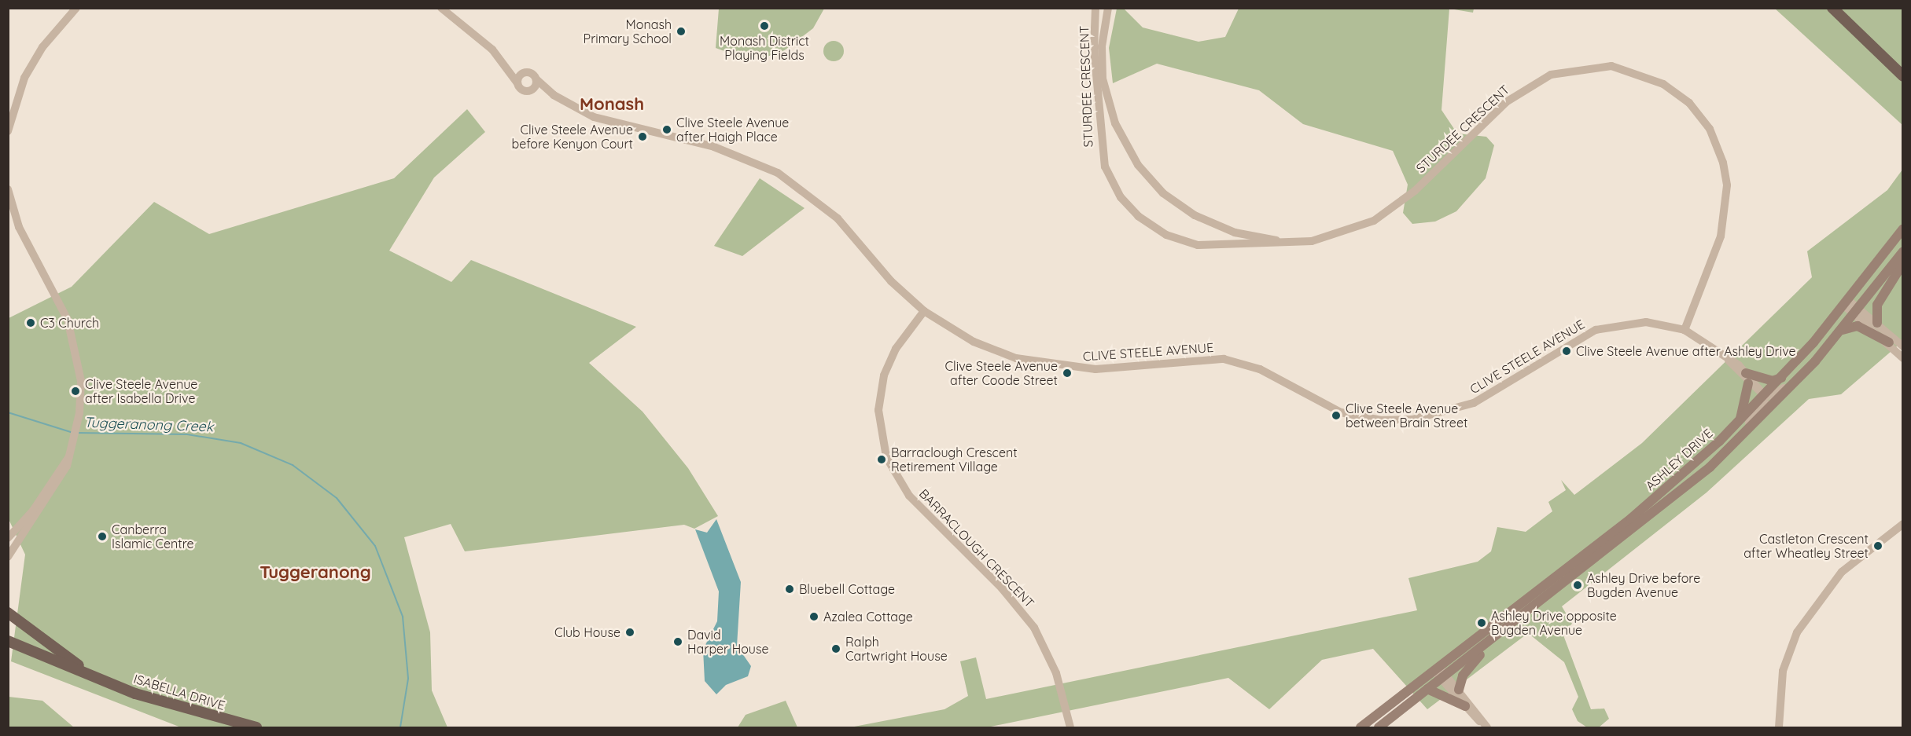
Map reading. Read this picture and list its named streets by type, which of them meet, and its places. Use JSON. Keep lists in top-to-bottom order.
{
  "streets": {
    "main road": ["ASHLEY DRIVE", "ISABELLA DRIVE"],
    "street": ["STURDEE CRESCENT", "CLIVE STEELE AVENUE", "BARRACLOUGH CRESCENT"]
  },
  "crossings": [
    ["STURDEE CRESCENT", "CLIVE STEELE AVENUE"],
    ["CLIVE STEELE AVENUE", "ASHLEY DRIVE"],
    ["CLIVE STEELE AVENUE", "BARRACLOUGH CRESCENT"]
  ],
  "districts": ["Monash", "Tuggeranong"],
  "water": ["Tuggeranong Creek"],
  "places": [
    "Monash District Playing Fields",
    "Monash Primary School",
    "Clive Steele Avenue after Haigh Place",
    "Clive Steele Avenue before Kenyon Court",
    "C3 Church",
    "Clive Steele Avenue after Ashley Drive",
    "Clive Steele Avenue after Coode Street",
    "Clive Steele Avenue after Isabella Drive",
    "Clive Steele Avenue between Brain Street",
    "Barraclough Crescent Retirement Village",
    "Canberra Islamic Centre",
    "Castleton Crescent after Wheatley Street",
    "Ashley Drive before Bugden Avenue",
    "Bluebell Cottage",
    "Azalea Cottage",
    "Ashley Drive opposite Bugden Avenue",
    "Club House",
    "David Harper House",
    "Ralph Cartwright House"
  ]
}
